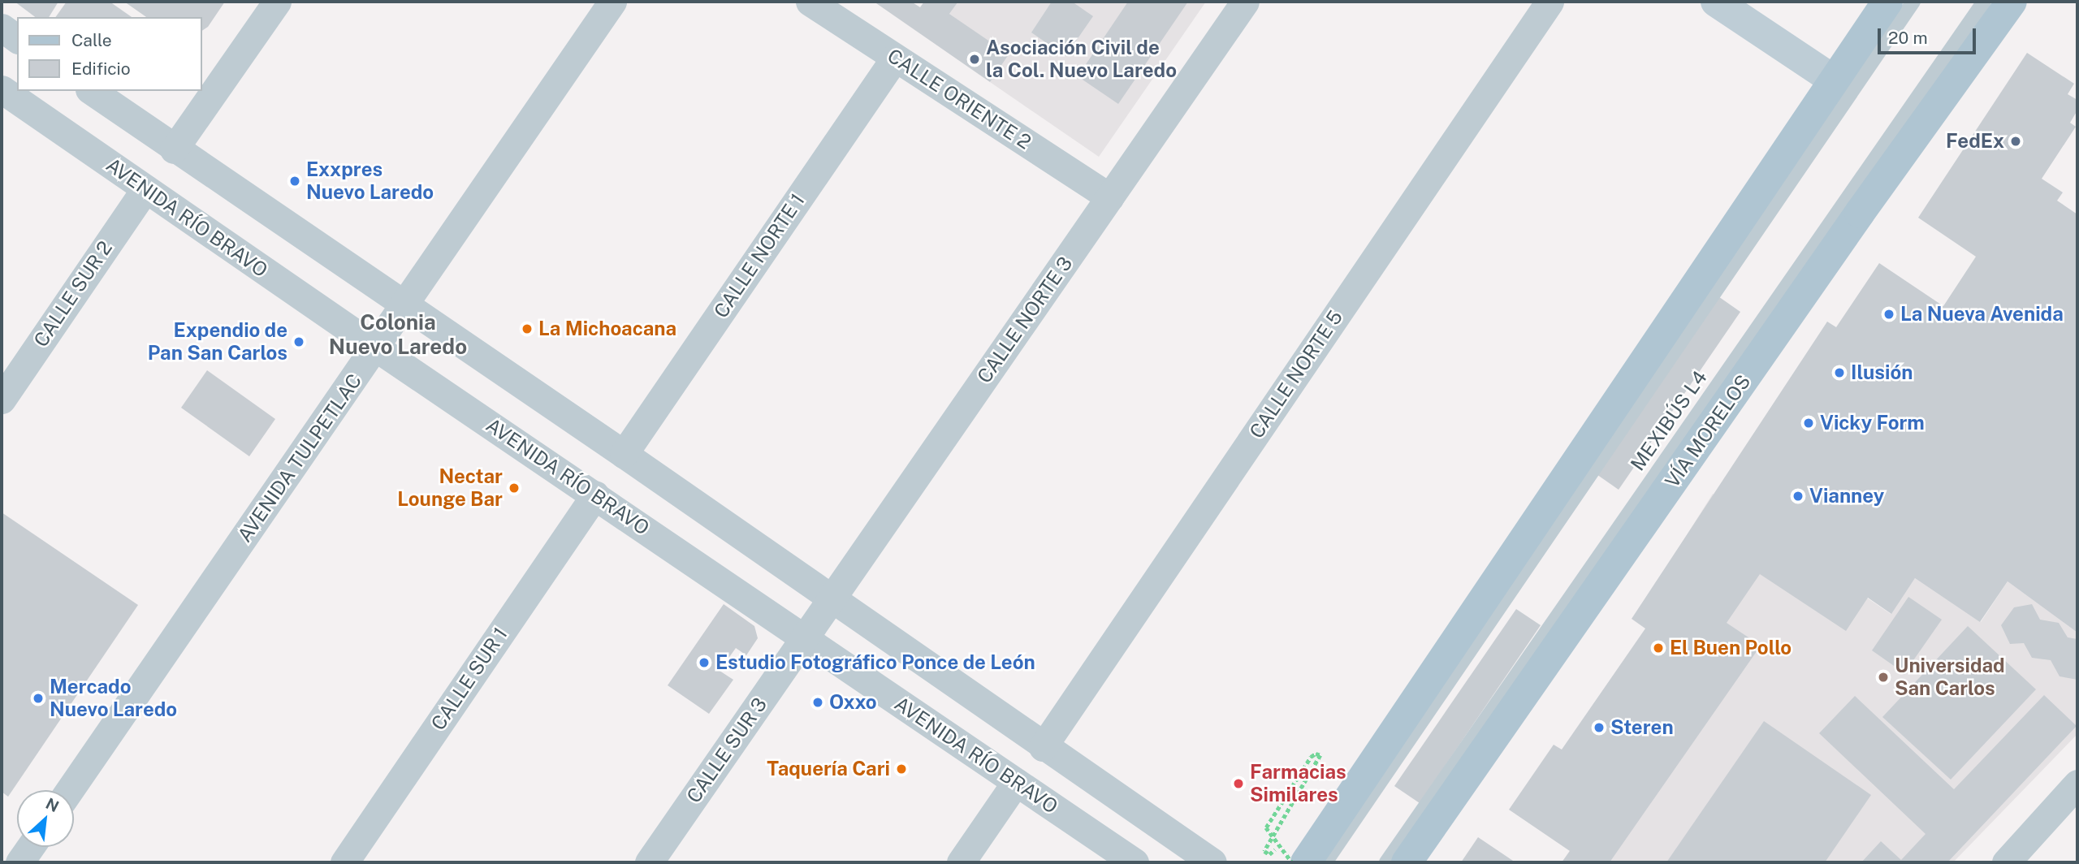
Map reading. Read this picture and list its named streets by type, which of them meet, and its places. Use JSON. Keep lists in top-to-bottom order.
{
  "streets": {
    "main road": ["VÍA MORELOS"],
    "street": [
      "CALLE ORIENTE 2",
      "AVENIDA RÍO BRAVO",
      "CALLE NORTE 1",
      "CALLE SUR 2",
      "CALLE NORTE 3",
      "CALLE NORTE 5",
      "AVENIDA TULPETLAC",
      "CALLE SUR 1",
      "CALLE SUR 3"
    ],
    "lane": ["MEXIBÚS L4"]
  },
  "crossings": [
    ["CALLE ORIENTE 2", "CALLE NORTE 1"],
    ["CALLE ORIENTE 2", "CALLE NORTE 3"],
    ["AVENIDA RÍO BRAVO", "CALLE SUR 2"],
    ["AVENIDA RÍO BRAVO", "CALLE NORTE 3"],
    ["AVENIDA RÍO BRAVO", "AVENIDA TULPETLAC"],
    ["AVENIDA RÍO BRAVO", "CALLE SUR 1"],
    ["AVENIDA RÍO BRAVO", "CALLE SUR 3"],
    ["CALLE NORTE 3", "CALLE SUR 3"]
  ],
  "districts": ["Colonia Nuevo Laredo"],
  "places": [
    "Asociación Civil de la Col. Nuevo Laredo",
    "FedEx",
    "Exxpres Nuevo Laredo",
    "La Nueva Avenida",
    "La Michoacana",
    "Expendio de Pan San Carlos",
    "Ilusión",
    "Vicky Form",
    "Nectar Lounge Bar",
    "Vianney",
    "El Buen Pollo",
    "Estudio Fotográfico Ponce de León",
    "Universidad San Carlos",
    "Mercado Nuevo Laredo",
    "Oxxo",
    "Steren",
    "Taquería Cari",
    "Farmacias Similares"
  ],
  "legend": ["Calle", "Edificio"],
  "scale_bar": "20 m",
  "north": "top right"
}
